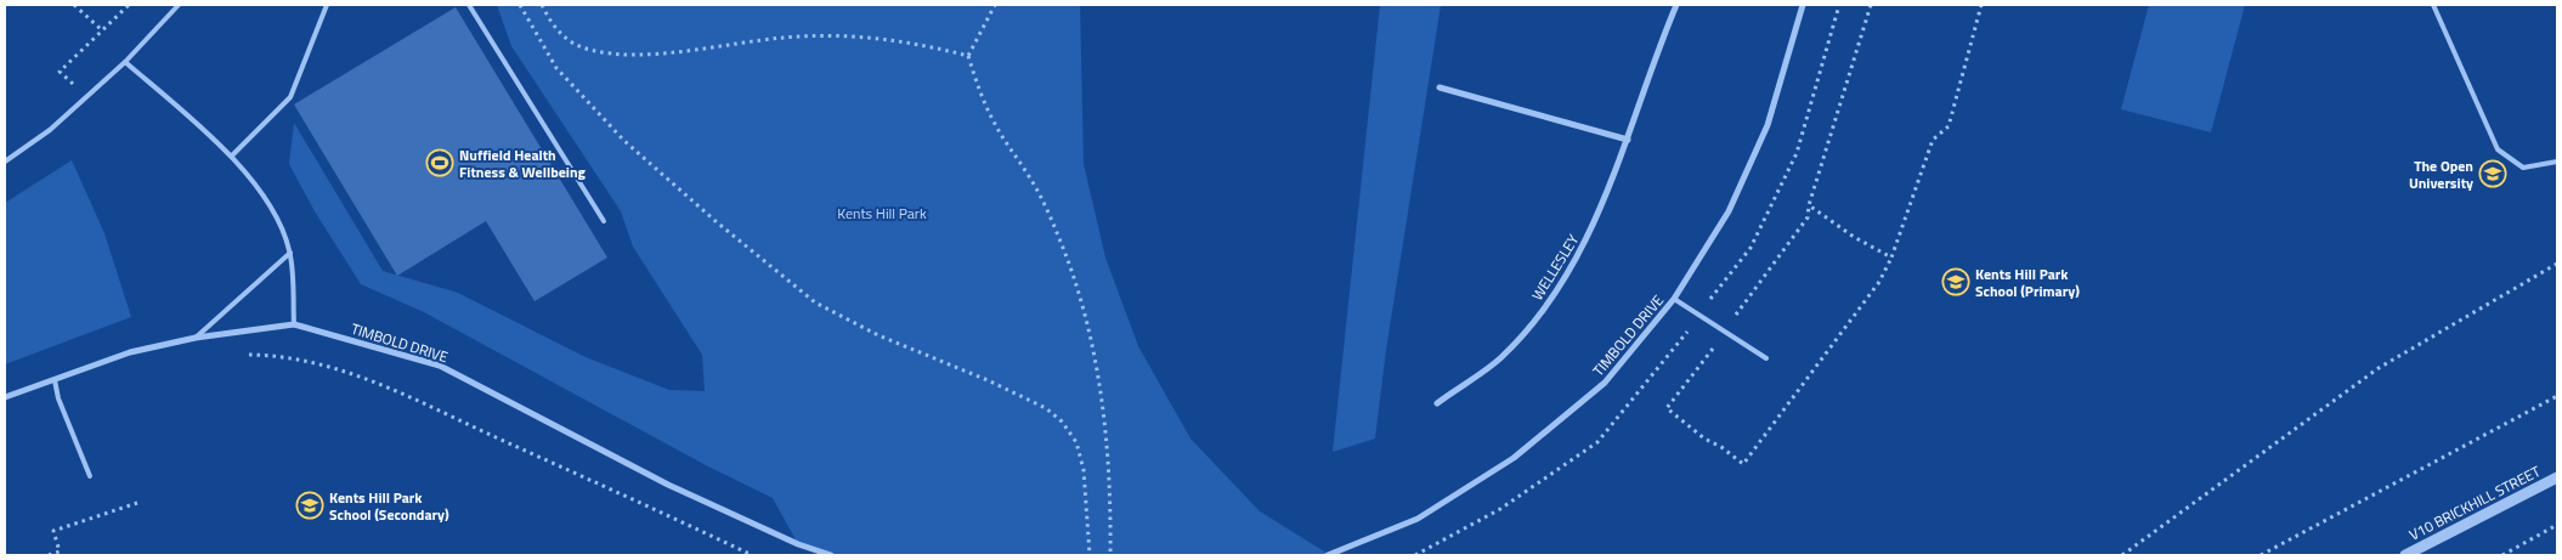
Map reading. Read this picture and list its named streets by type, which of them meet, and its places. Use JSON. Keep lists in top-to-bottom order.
{
  "streets": {
    "street": ["WELLESLEY", "TIMBOLD DRIVE", "V10 BRICKHILL STREET"]
  },
  "parks": ["Kents Hill Park"],
  "places": {
    "sports": ["Nuffield Health Fitness & Wellbeing"],
    "school or university": ["The Open University", "Kents Hill Park School (Primary)", "Kents Hill Park School (Secondary)"]
  }
}
